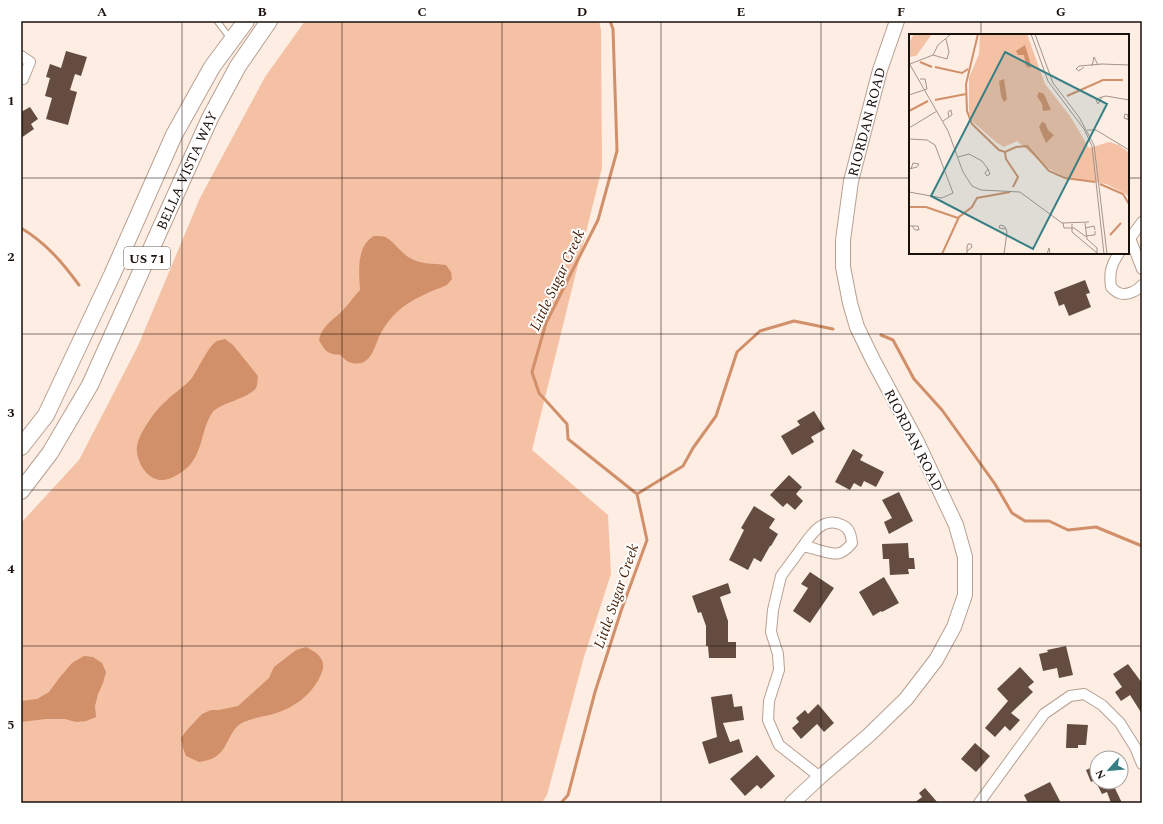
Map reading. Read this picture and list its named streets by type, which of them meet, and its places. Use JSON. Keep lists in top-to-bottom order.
{
  "streets": {
    "main road": ["BELLA VISTA WAY", "US 71"],
    "street": ["RIORDAN ROAD"]
  },
  "water": ["Little Sugar Creek"],
  "north": "bottom left",
  "grid": {
    "columns": [
      "A",
      "B",
      "C",
      "D",
      "E",
      "F",
      "G"
    ],
    "rows": [
      "1",
      "2",
      "3",
      "4",
      "5"
    ]
  }
}
